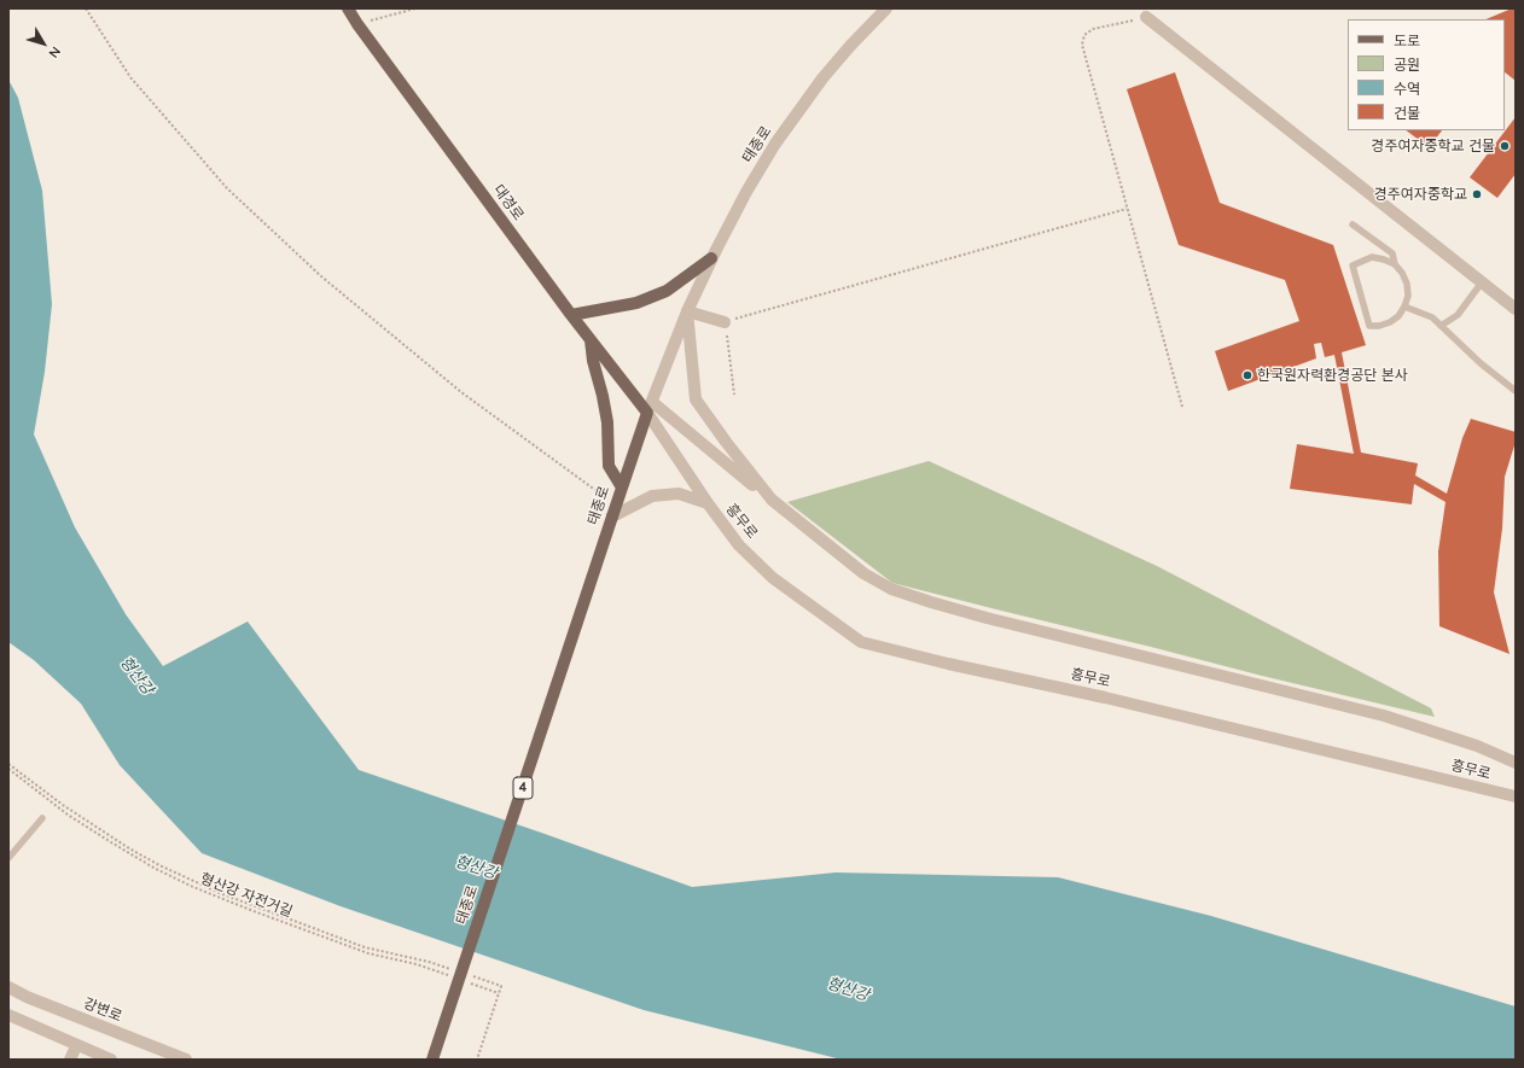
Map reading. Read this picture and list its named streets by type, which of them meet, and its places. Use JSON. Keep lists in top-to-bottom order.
{
  "streets": {
    "main road": ["태종로", "대경로", "4"],
    "street": ["흥무로", "강변로"],
    "path": ["형산강 자전거길"]
  },
  "crossings": [
    ["태종로", "대경로"],
    ["태종로", "흥무로"],
    ["대경로", "흥무로"]
  ],
  "water": ["형산강"],
  "places": ["경주여자중학교 건물", "경주여자중학교", "한국원자력환경공단 본사"],
  "legend": [
    "도로",
    "공원",
    "수역",
    "건물"
  ],
  "north": "bottom right"
}
